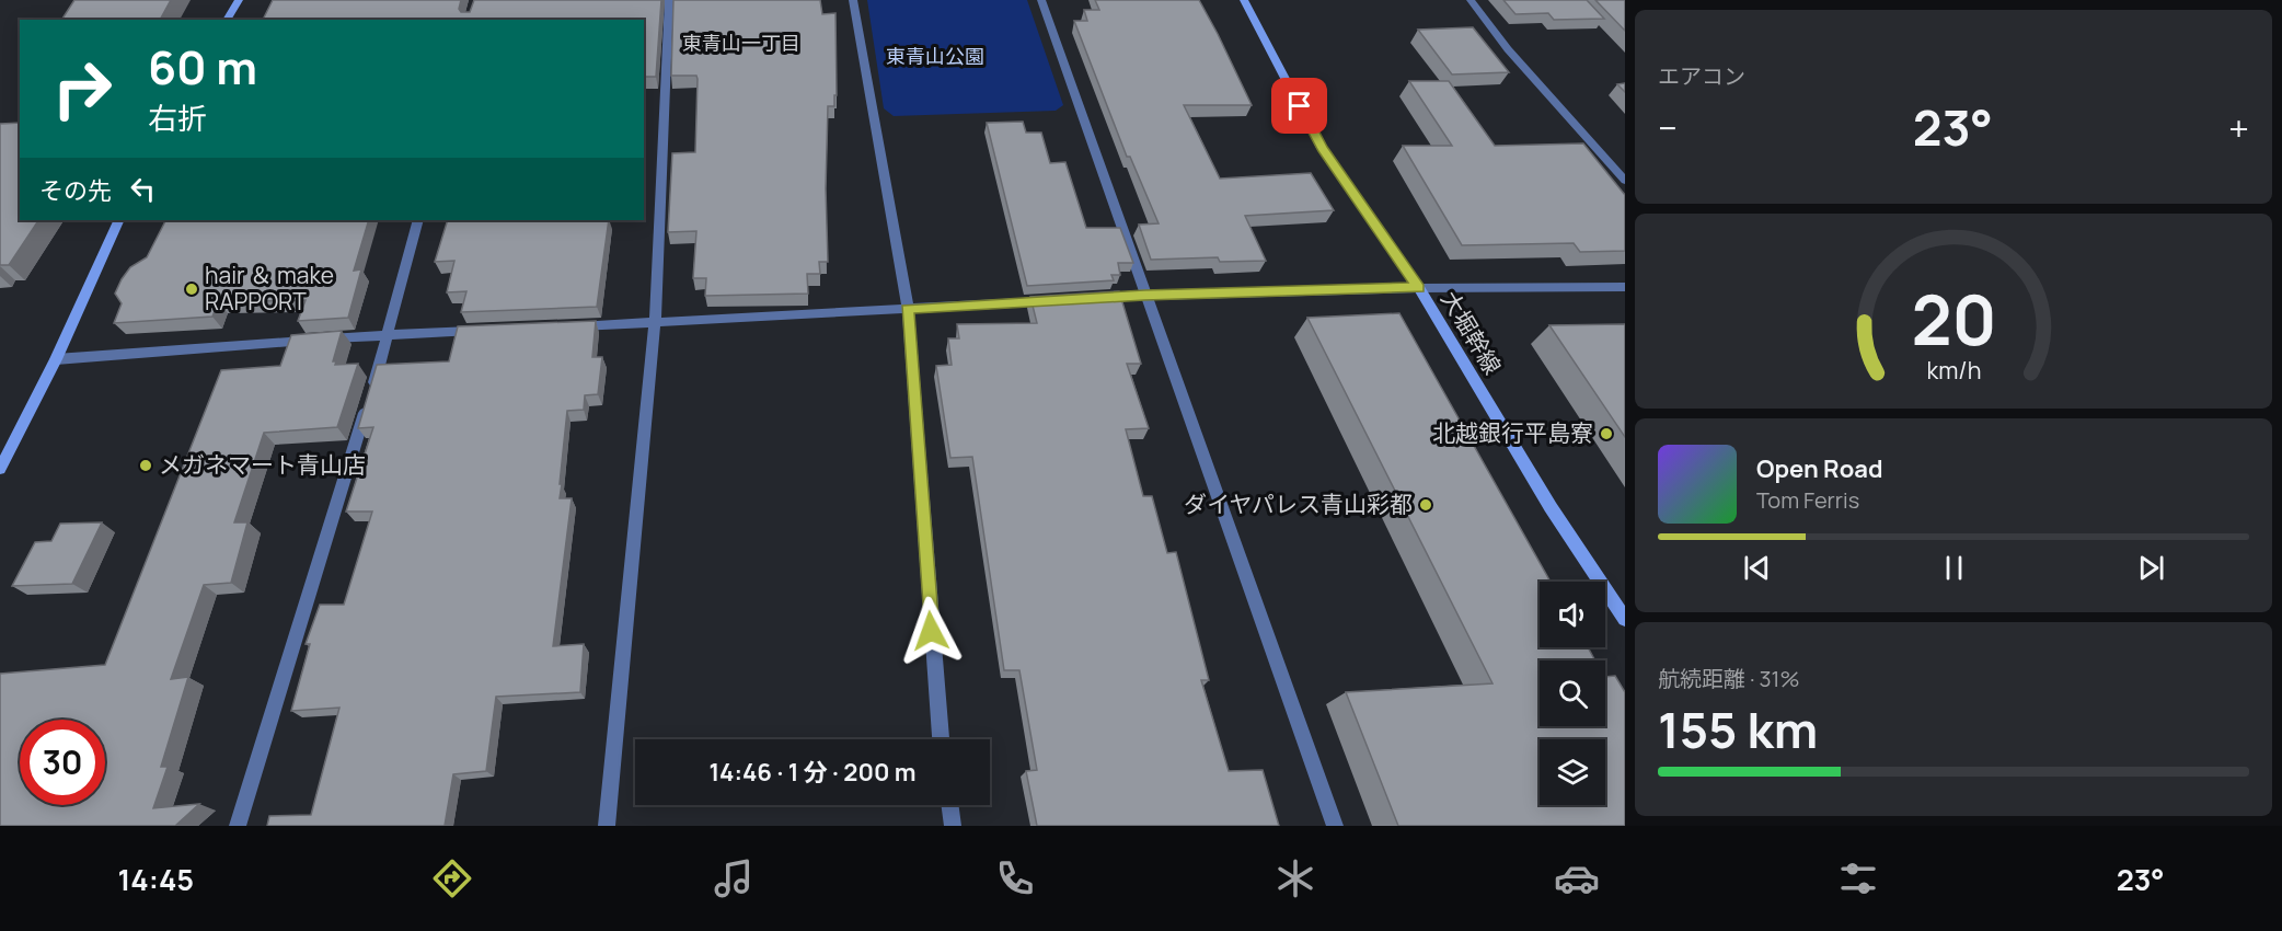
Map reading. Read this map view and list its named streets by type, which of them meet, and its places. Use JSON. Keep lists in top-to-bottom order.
{
  "streets": {
    "street": ["大堀幹線"]
  },
  "districts": ["東青山一丁目"],
  "parks": ["東青山公園"],
  "places": [
    "hair ＆ make RAPPORT",
    "北越銀行平島寮",
    "メガネマート青山店",
    "ダイヤパレス青山彩都"
  ],
  "page": {
    "tile": [
      "エアコン",
      ["航続距離 · 31%", "155 km"]
    ],
    "turn": ["60 m", "右折"],
    "heat": ["−", "23°", "+"],
    "then": "その先",
    "song": ["Open Road", "Tom Ferris"],
    "limit": "30",
    "trip": "14:46 · 1 分 · 200 m",
    "tabs": ["14:45", "23°"],
    "gauge": ["20", "km/h"]
  }
}
